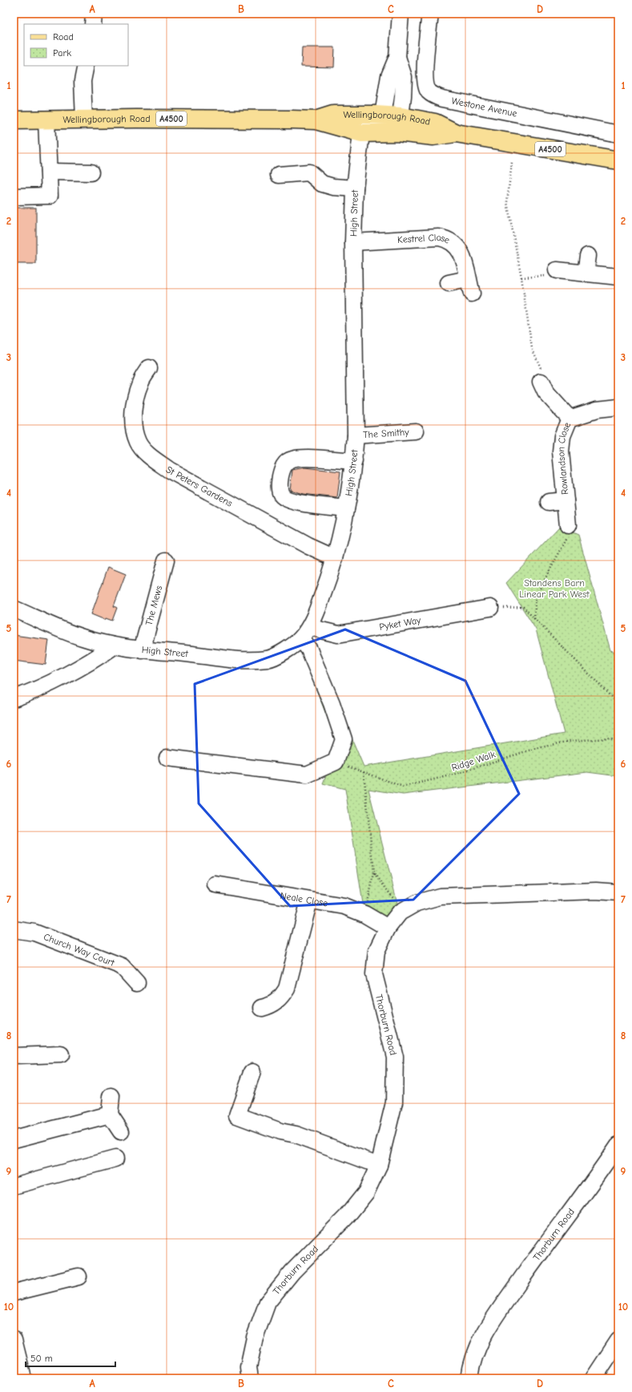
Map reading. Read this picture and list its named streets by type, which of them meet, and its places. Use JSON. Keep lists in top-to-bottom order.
{
  "streets": {
    "main road": ["A4500", "Wellingborough Road"],
    "street": [
      "Westone Avenue",
      "High Street",
      "Kestrel Close",
      "The Smithy",
      "Rowlandson Close",
      "St Peters Gardens",
      "The Mews",
      "Pyket Way",
      "Neale Close",
      "Church Way Court",
      "Thorburn Road"
    ],
    "path": ["Ridge Walk"]
  },
  "crossings": [
    ["Wellingborough Road", "High Street"],
    ["High Street", "Kestrel Close"],
    ["High Street", "The Smithy"],
    ["High Street", "St Peters Gardens"],
    ["High Street", "The Mews"],
    ["High Street", "Pyket Way"],
    ["Neale Close", "Thorburn Road"]
  ],
  "parks": ["Standens Barn Linear Park West"],
  "legend": ["Road", "Park"],
  "scale_bar": "50 m",
  "grid": {
    "columns": [
      "A",
      "B",
      "C",
      "D"
    ],
    "rows": [
      "1",
      "2",
      "3",
      "4",
      "5",
      "6",
      "7",
      "8",
      "9",
      "10"
    ]
  }
}
